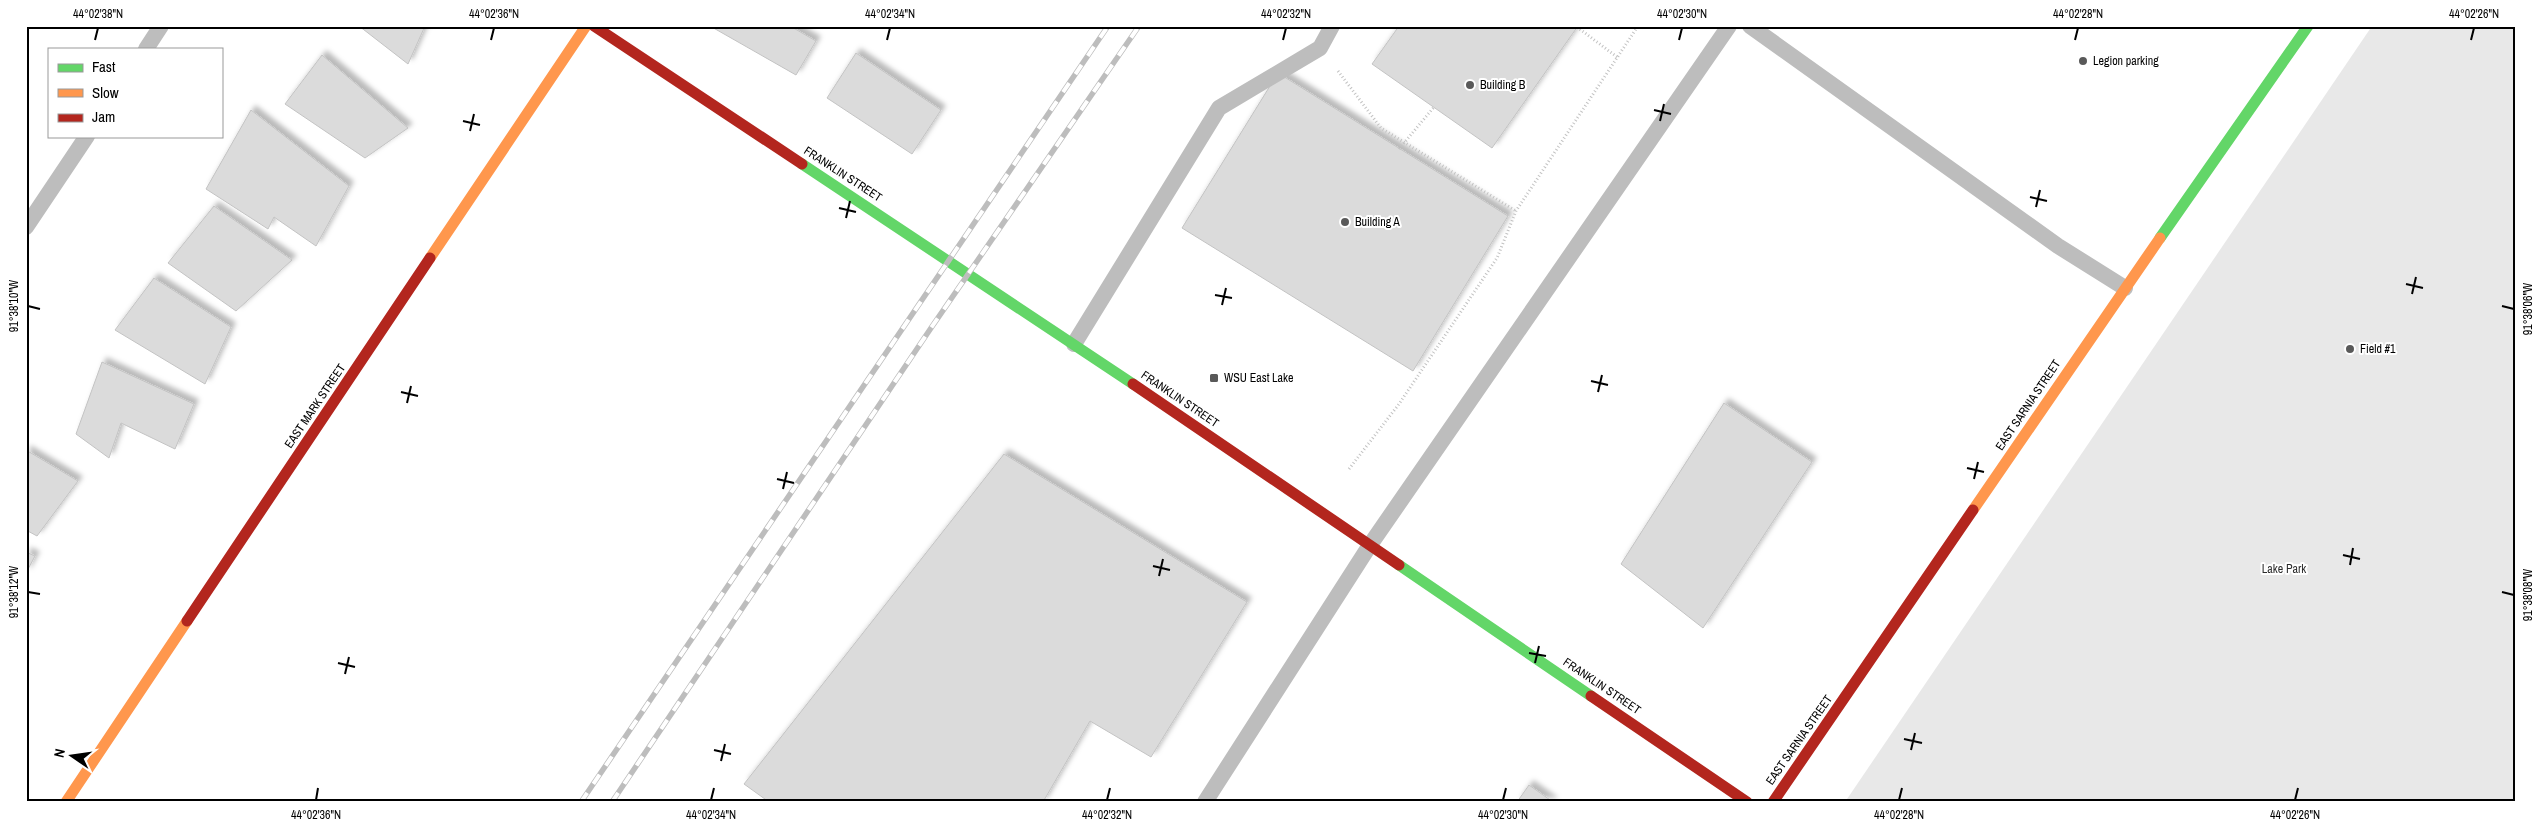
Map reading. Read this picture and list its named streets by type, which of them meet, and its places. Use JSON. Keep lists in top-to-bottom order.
{
  "streets": {
    "street": ["FRANKLIN STREET", "EAST SARNIA STREET", "EAST MARK STREET"]
  },
  "parks": ["Lake Park"],
  "places": {
    "other": [
      "Legion parking",
      "Building B",
      "Building A",
      "Field #1"
    ],
    "transit": ["WSU East Lake"]
  },
  "legend": ["Fast", "Slow", "Jam"],
  "north": "left",
  "coordinates": [
    "44°02'38\"N",
    "44°02'36\"N",
    "44°02'34\"N",
    "44°02'32\"N",
    "44°02'30\"N",
    "44°02'28\"N",
    "44°02'26\"N",
    "91°38'10\"W",
    "91°38'06\"W",
    "91°38'12\"W",
    "91°38'08\"W"
  ]
}
